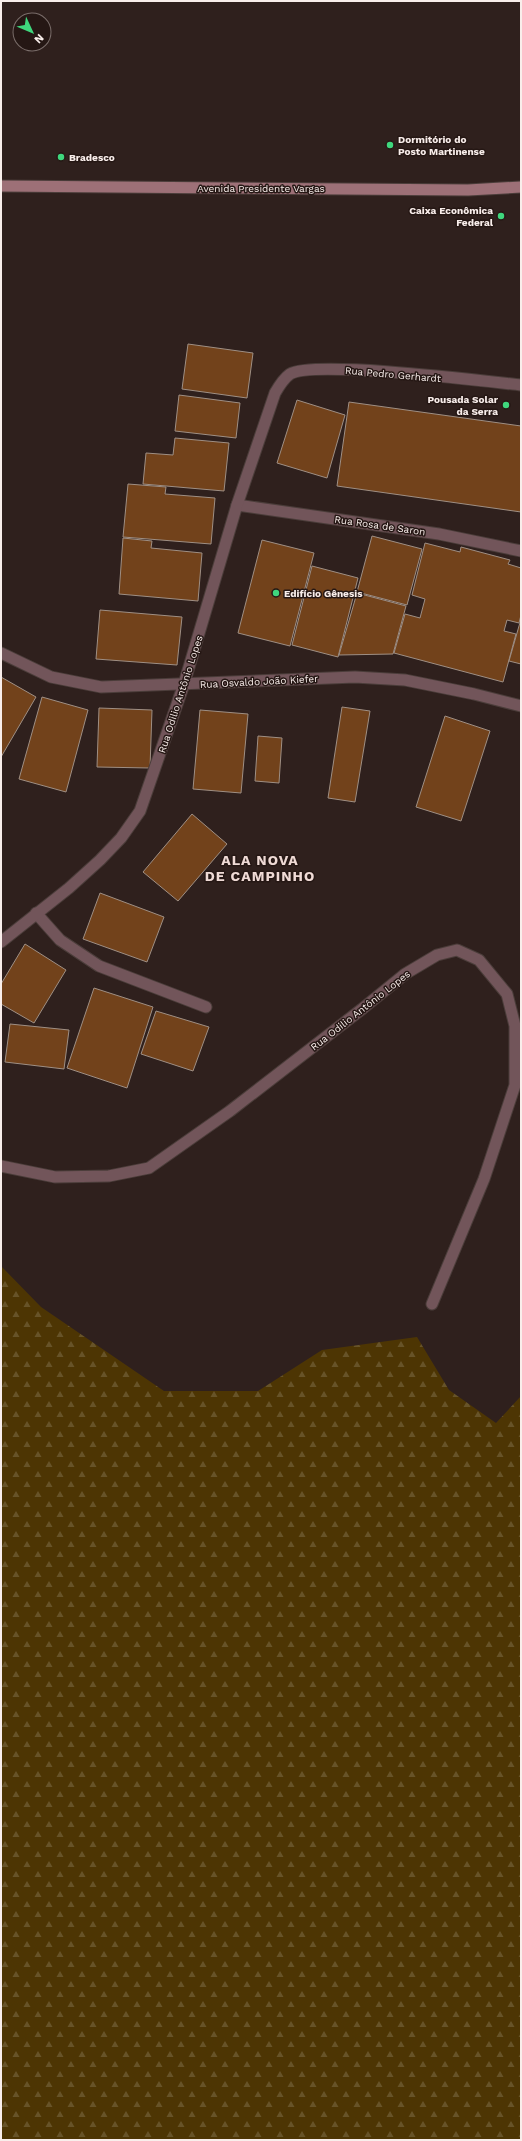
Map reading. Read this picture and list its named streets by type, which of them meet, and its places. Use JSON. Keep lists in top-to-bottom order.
{
  "streets": {
    "main road": ["Avenida Presidente Vargas"],
    "street": [
      "Rua Pedro Gerhardt",
      "Rua Rosa de Saron",
      "Rua Osvaldo João Kiefer",
      "Rua Odilio Antônio Lopes"
    ]
  },
  "crossings": [
    ["Rua Pedro Gerhardt", "Rua Odilio Antônio Lopes"],
    ["Rua Rosa de Saron", "Rua Odilio Antônio Lopes"],
    ["Rua Osvaldo João Kiefer", "Rua Odilio Antônio Lopes"]
  ],
  "districts": ["ALA NOVA DE CAMPINHO"],
  "places": [
    "Dormitório do Posto Martinense",
    "Bradesco",
    "Caixa Econômica Federal",
    "Pousada Solar da Serra",
    "Edifício Gênesis"
  ],
  "north": "bottom right"
}
